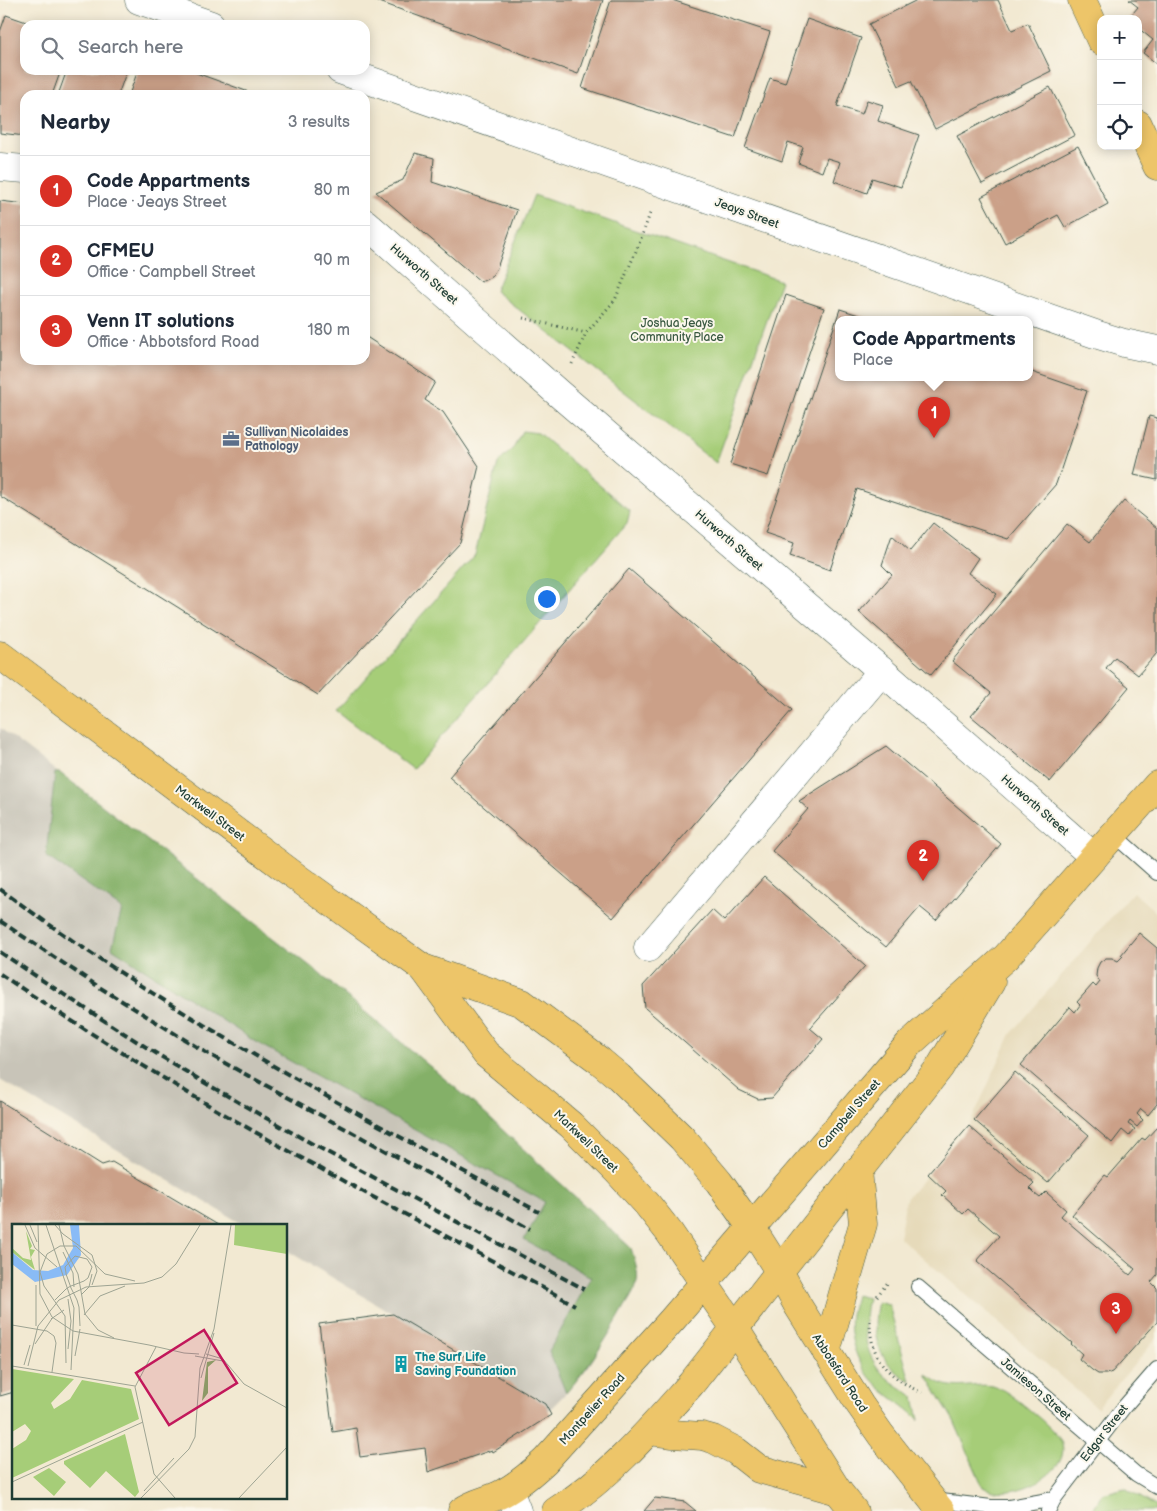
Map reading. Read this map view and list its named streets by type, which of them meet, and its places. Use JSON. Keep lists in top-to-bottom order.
{
  "streets": {
    "main road": [
      "Markwell Street",
      "Campbell Street",
      "Abbotsford Road",
      "Montpelier Road"
    ],
    "street": ["Jeays Street", "Hurworth Street"],
    "lane": ["Jamieson Street", "Edgar Street"]
  },
  "crossings": [
    ["Hurworth Street", "Campbell Street"],
    ["Markwell Street", "Campbell Street"],
    ["Markwell Street", "Abbotsford Road"],
    ["Markwell Street", "Montpelier Road"],
    ["Campbell Street", "Abbotsford Road"],
    ["Campbell Street", "Montpelier Road"],
    ["Abbotsford Road", "Edgar Street"],
    ["Jamieson Street", "Edgar Street"]
  ],
  "parks": ["Joshua Jeays Community Place"],
  "places": {
    "office": ["Sullivan Nicolaides Pathology"],
    "building": ["The Surf Life Saving Foundation"]
  },
  "page": {
    "map_buttons": ["+", "−"],
    "search": "Search here",
    "heading": ["Nearby", "3 results"],
    "list": [
      {
        "mark": "1",
        "name": "Code Appartments",
        "note": "Place · Jeays Street",
        "value": "80 m"
      },
      {
        "mark": "2",
        "name": "CFMEU",
        "note": "Office · Campbell Street",
        "value": "90 m"
      },
      {
        "mark": "3",
        "name": "Venn IT solutions",
        "note": "Office · Abbotsford Road",
        "value": "180 m"
      }
    ],
    "popup": ["Code Appartments", "Place"],
    "pins": ["1", "2", "3"]
  }
}
